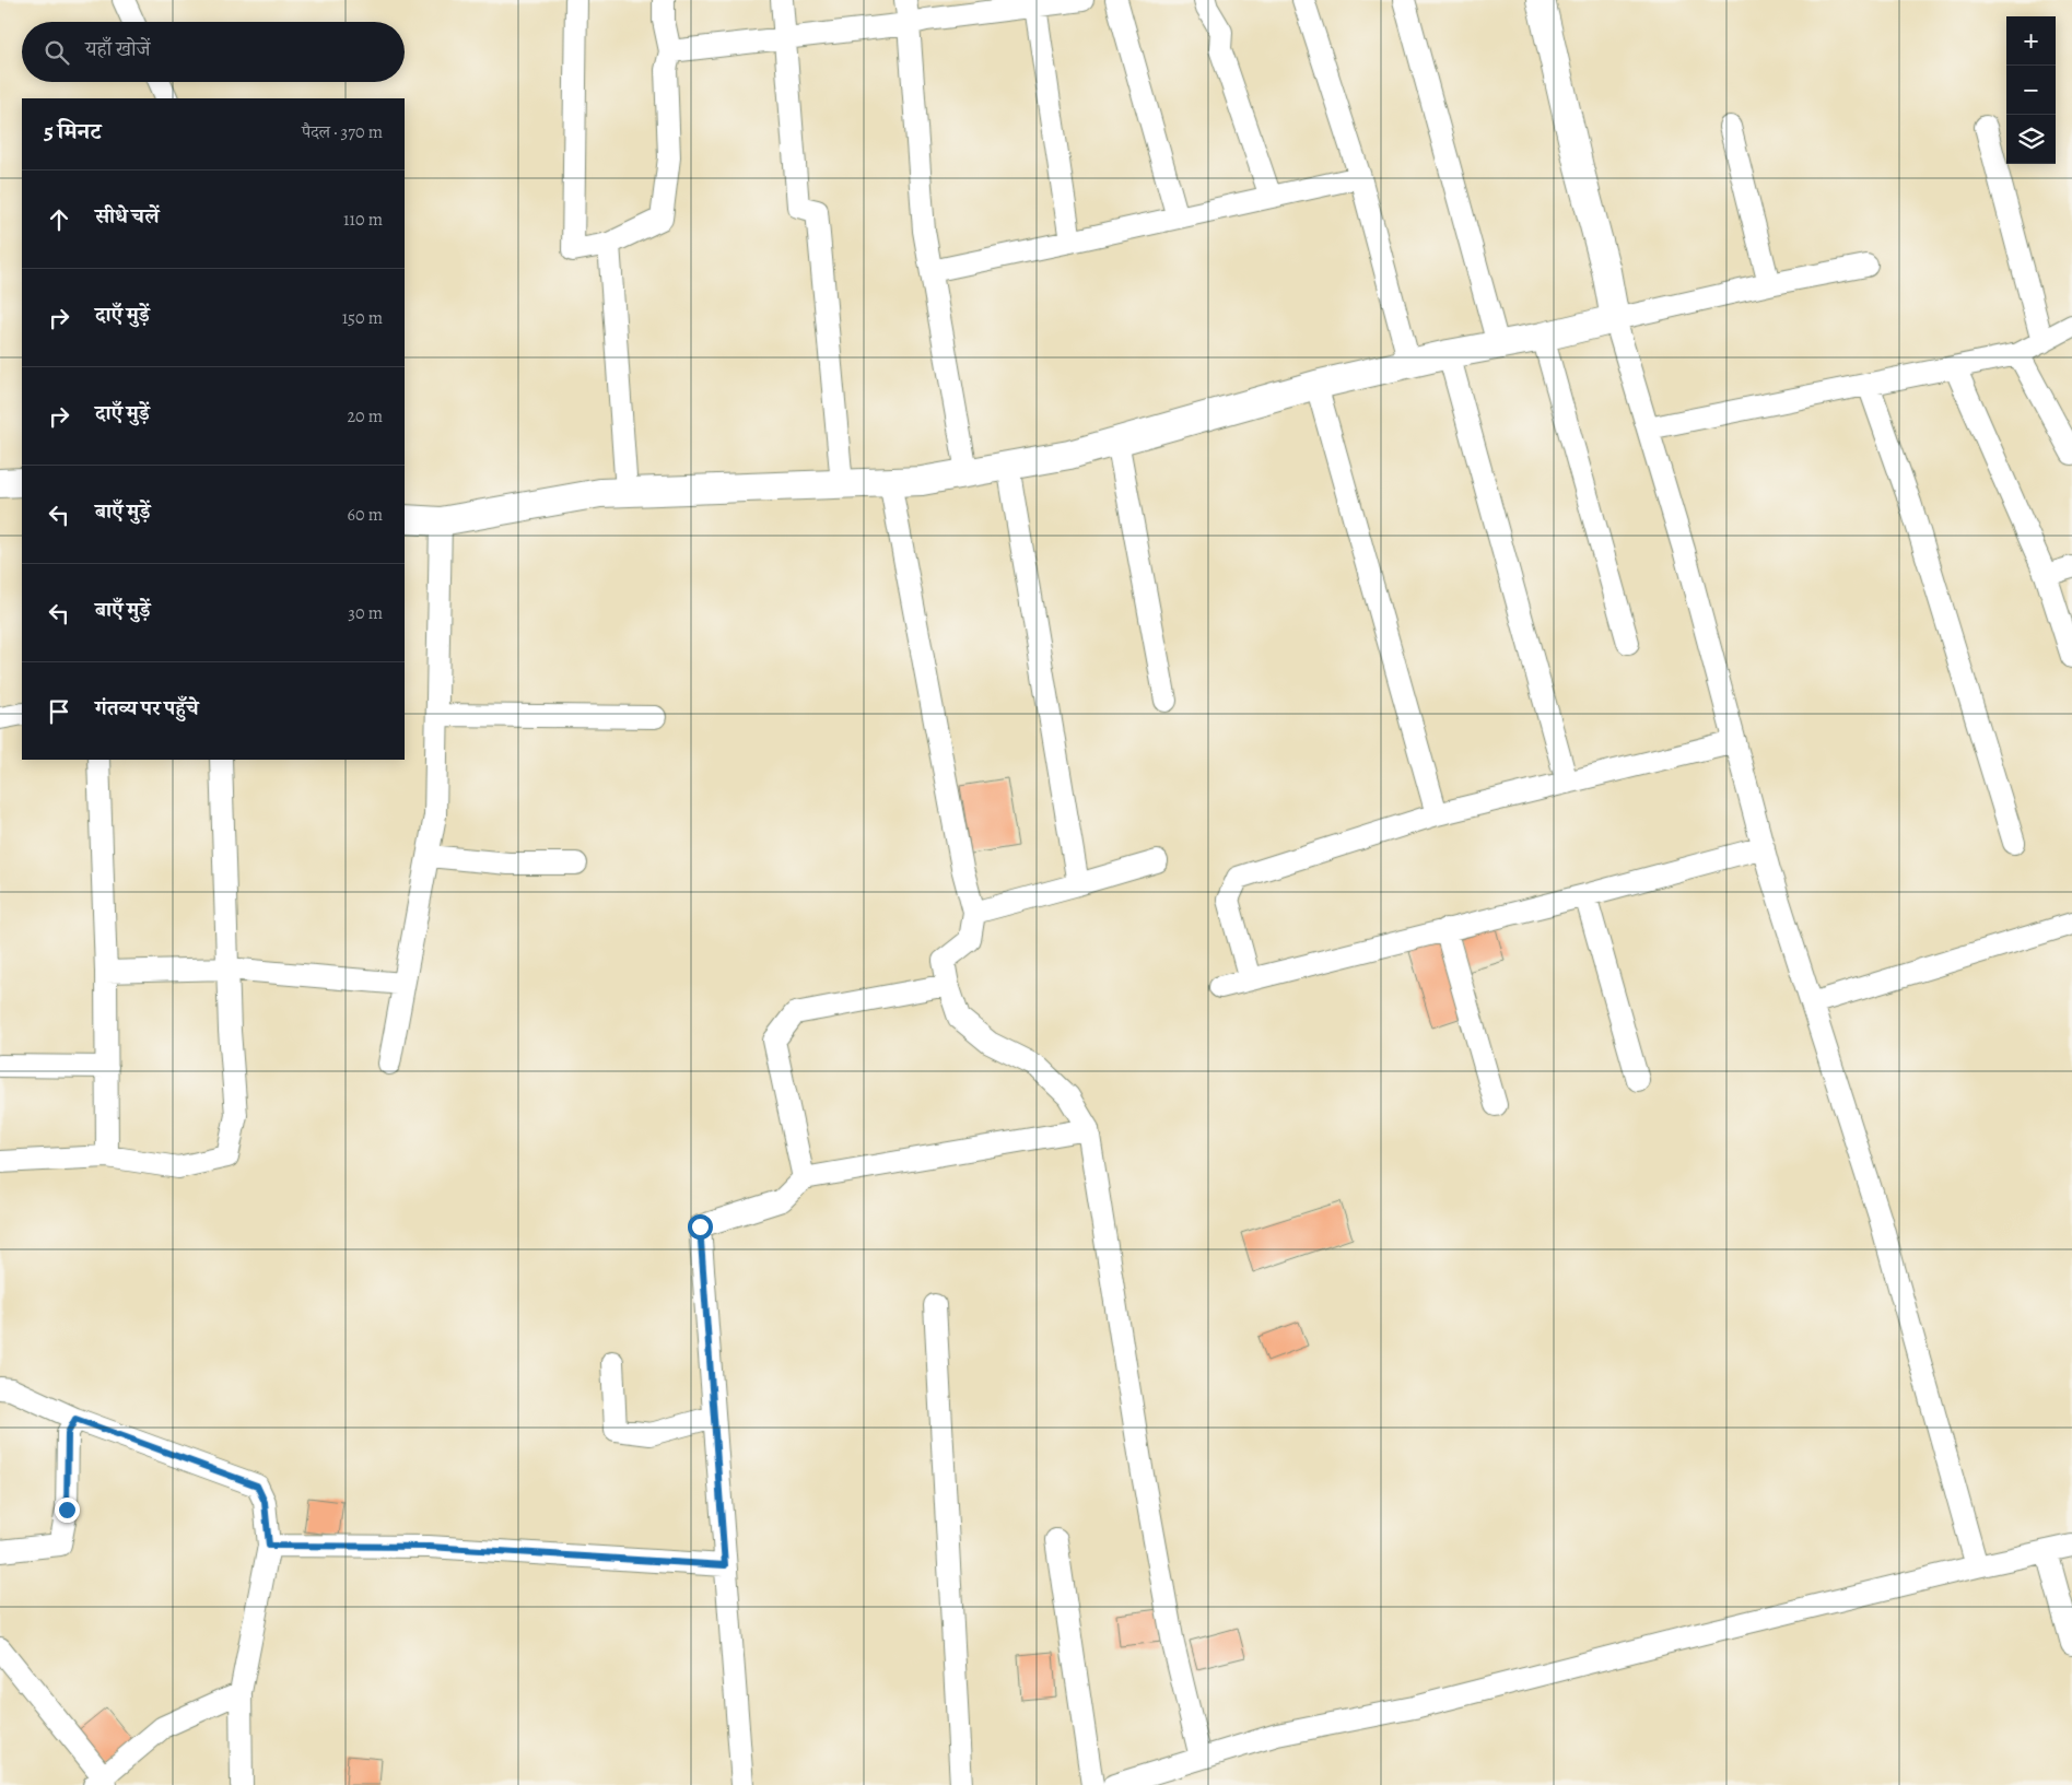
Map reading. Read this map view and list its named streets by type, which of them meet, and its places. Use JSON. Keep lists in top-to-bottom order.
{
  "page": {
    "map_buttons": ["+", "−"],
    "search": "यहाँ खोजें",
    "heading": ["5 मिनट", "पैदल · 370 m"],
    "list": [
      ["सीधे चलें", "110 m"],
      ["दाएँ मुड़ें", "150 m"],
      ["दाएँ मुड़ें", "20 m"],
      ["बाएँ मुड़ें", "60 m"],
      ["बाएँ मुड़ें", "30 m"],
      "गंतव्य पर पहुँचे"
    ]
  }
}
